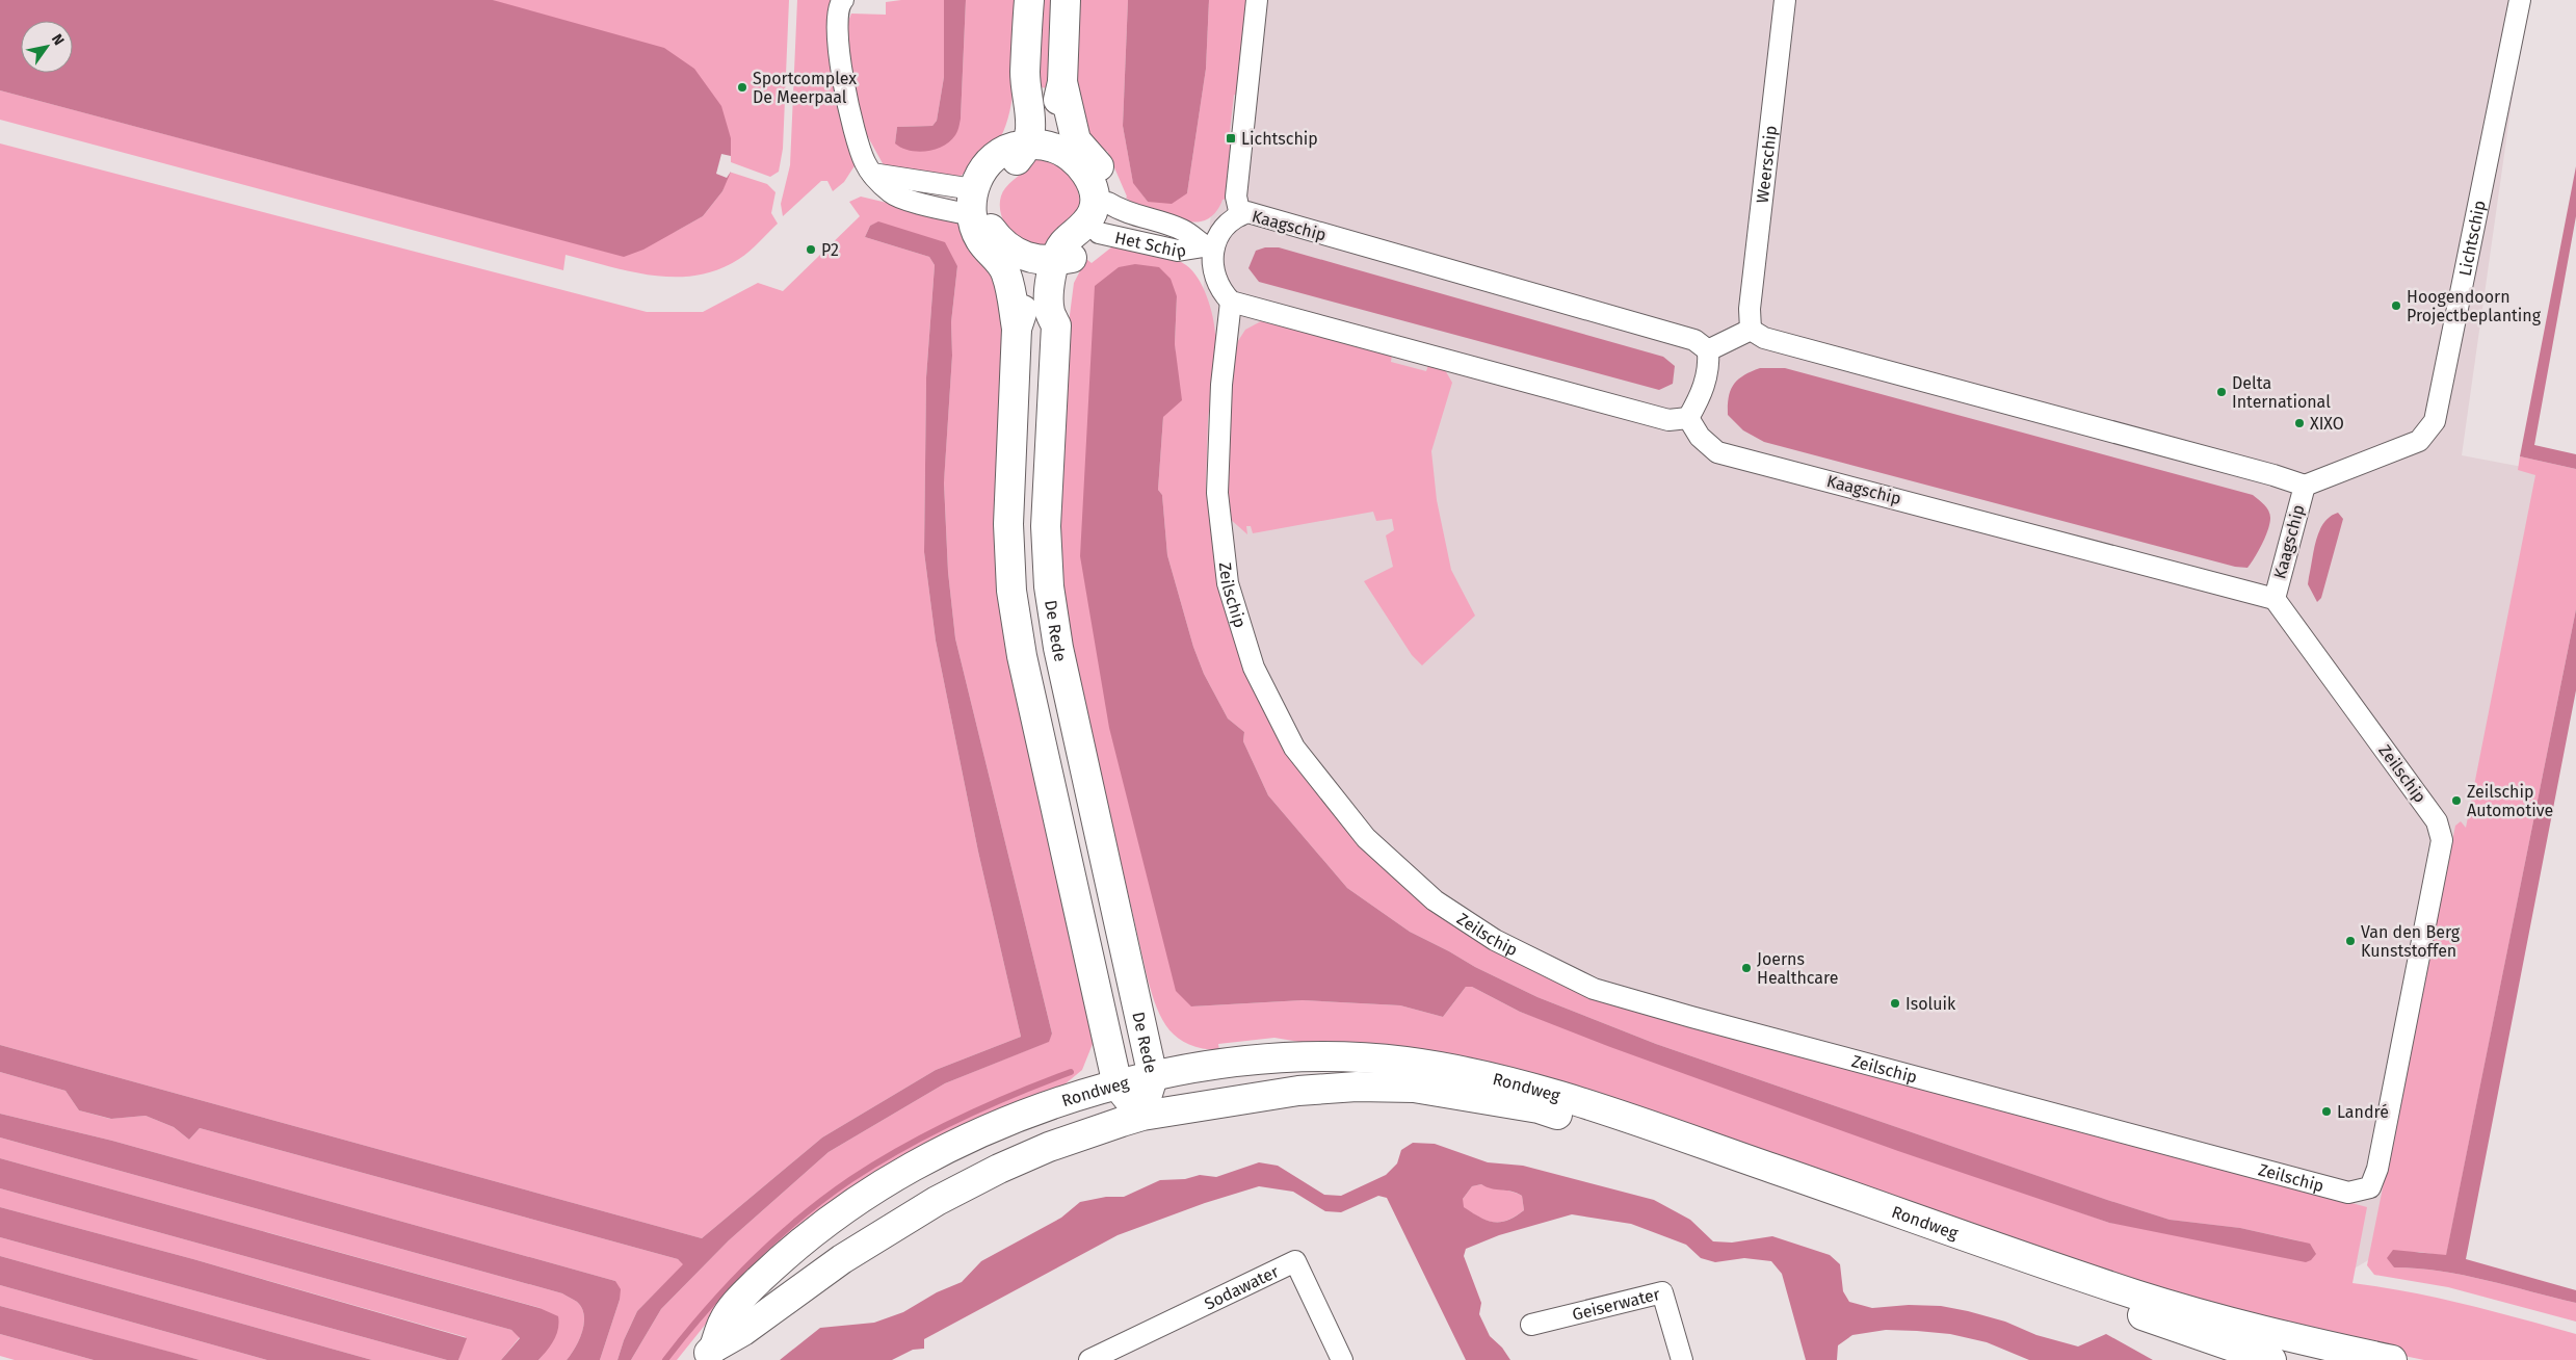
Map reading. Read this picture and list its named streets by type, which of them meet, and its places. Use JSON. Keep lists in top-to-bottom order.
{
  "streets": {
    "main road": ["De Rede", "Rondweg"],
    "street": [
      "Weerschip",
      "Kaagschip",
      "Lichtschip",
      "Het Schip",
      "Zeilschip",
      "Sodawater",
      "Geiserwater"
    ]
  },
  "crossings": [
    ["Weerschip", "Kaagschip"],
    ["Kaagschip", "Lichtschip"],
    ["Kaagschip", "Het Schip"],
    ["Kaagschip", "Zeilschip"],
    ["Het Schip", "De Rede"],
    ["De Rede", "Rondweg"]
  ],
  "places": {
    "other": [
      "Sportcomplex De Meerpaal",
      "P2",
      "Hoogendoorn Projectbeplanting",
      "Delta International",
      "XIXO",
      "Zeilschip Automotive",
      "Van den Berg Kunststoffen",
      "Joerns Healthcare",
      "Isoluik",
      "Landré"
    ],
    "transit": ["Lichtschip"]
  },
  "north": "top right"
}
